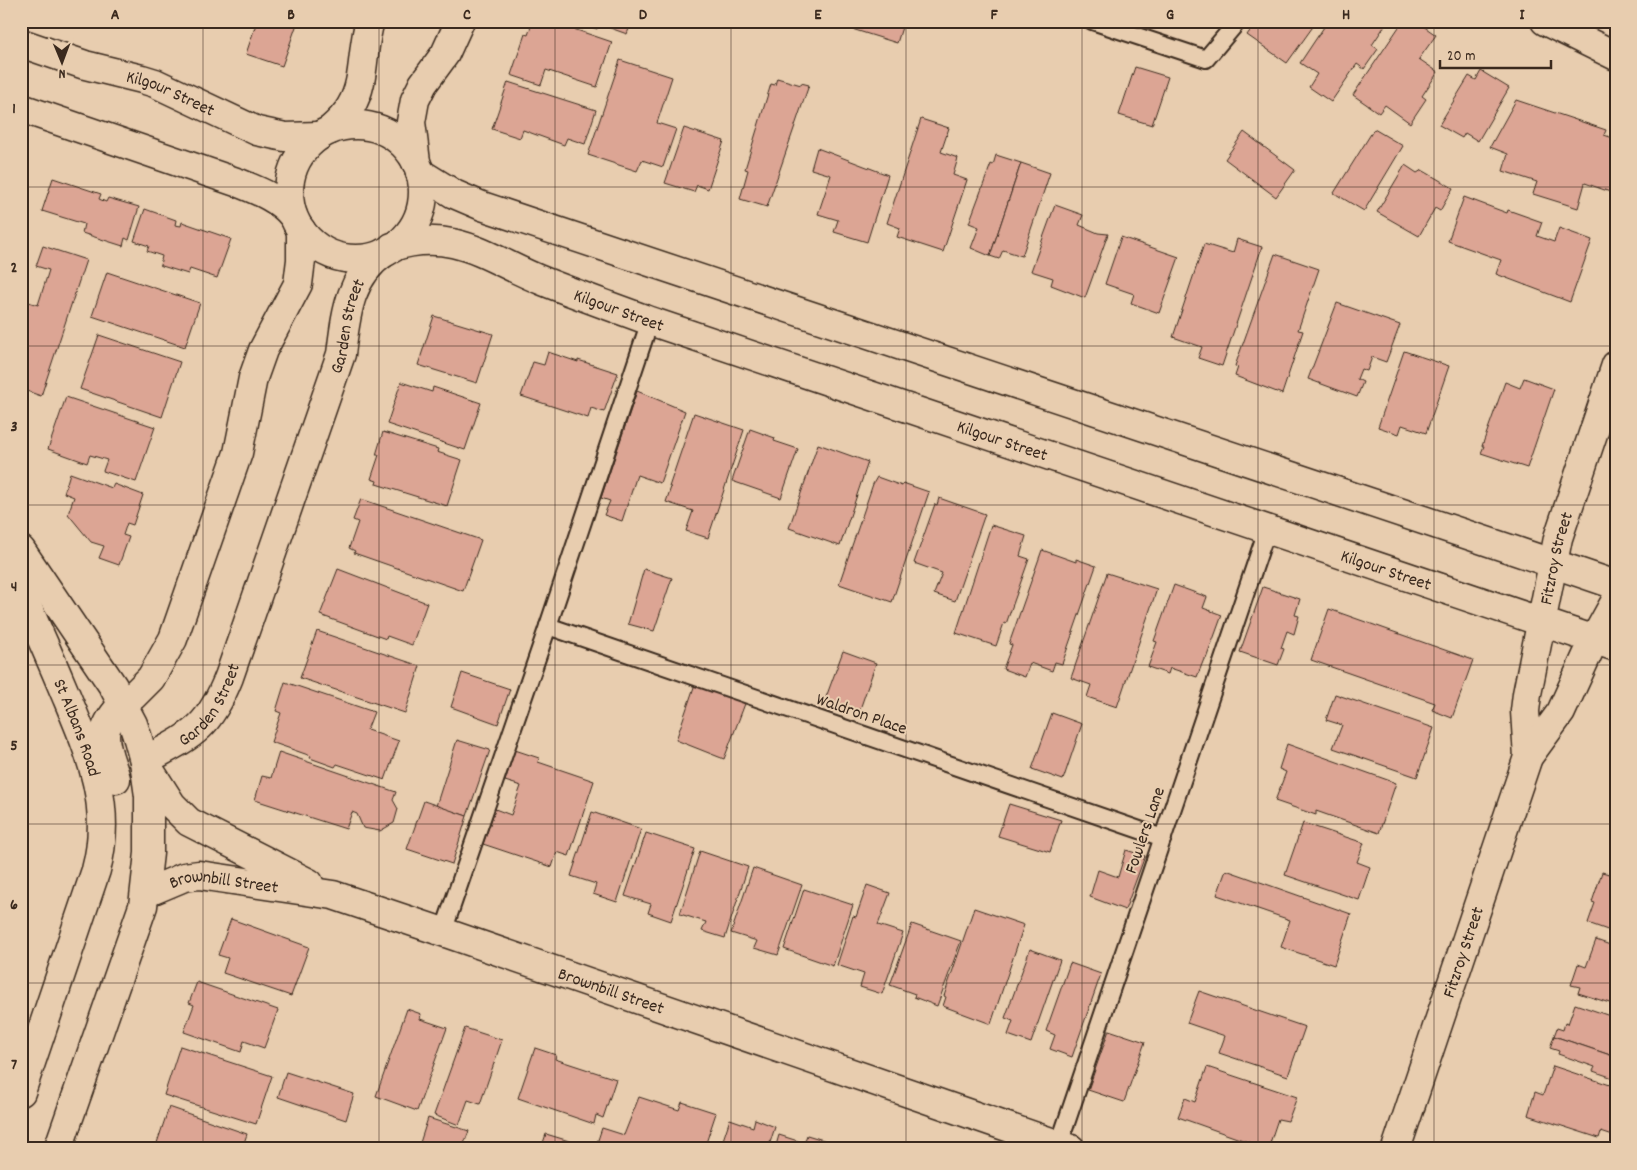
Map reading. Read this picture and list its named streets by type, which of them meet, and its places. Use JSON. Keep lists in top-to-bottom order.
{
  "streets": {
    "street": [
      "Kilgour Street",
      "Garden Street",
      "Fitzroy Street",
      "St Albans Road",
      "Brownbill Street"
    ],
    "lane": ["Waldron Place", "Fowlers Lane"]
  },
  "crossings": [
    ["Kilgour Street", "Garden Street"],
    ["Kilgour Street", "Fitzroy Street"],
    ["Kilgour Street", "Fowlers Lane"],
    ["Waldron Place", "Fowlers Lane"],
    ["Fowlers Lane", "Brownbill Street"]
  ],
  "scale_bar": "20 m",
  "north": "bottom",
  "grid": {
    "columns": [
      "A",
      "B",
      "C",
      "D",
      "E",
      "F",
      "G",
      "H",
      "I"
    ],
    "rows": [
      "1",
      "2",
      "3",
      "4",
      "5",
      "6",
      "7"
    ]
  }
}
